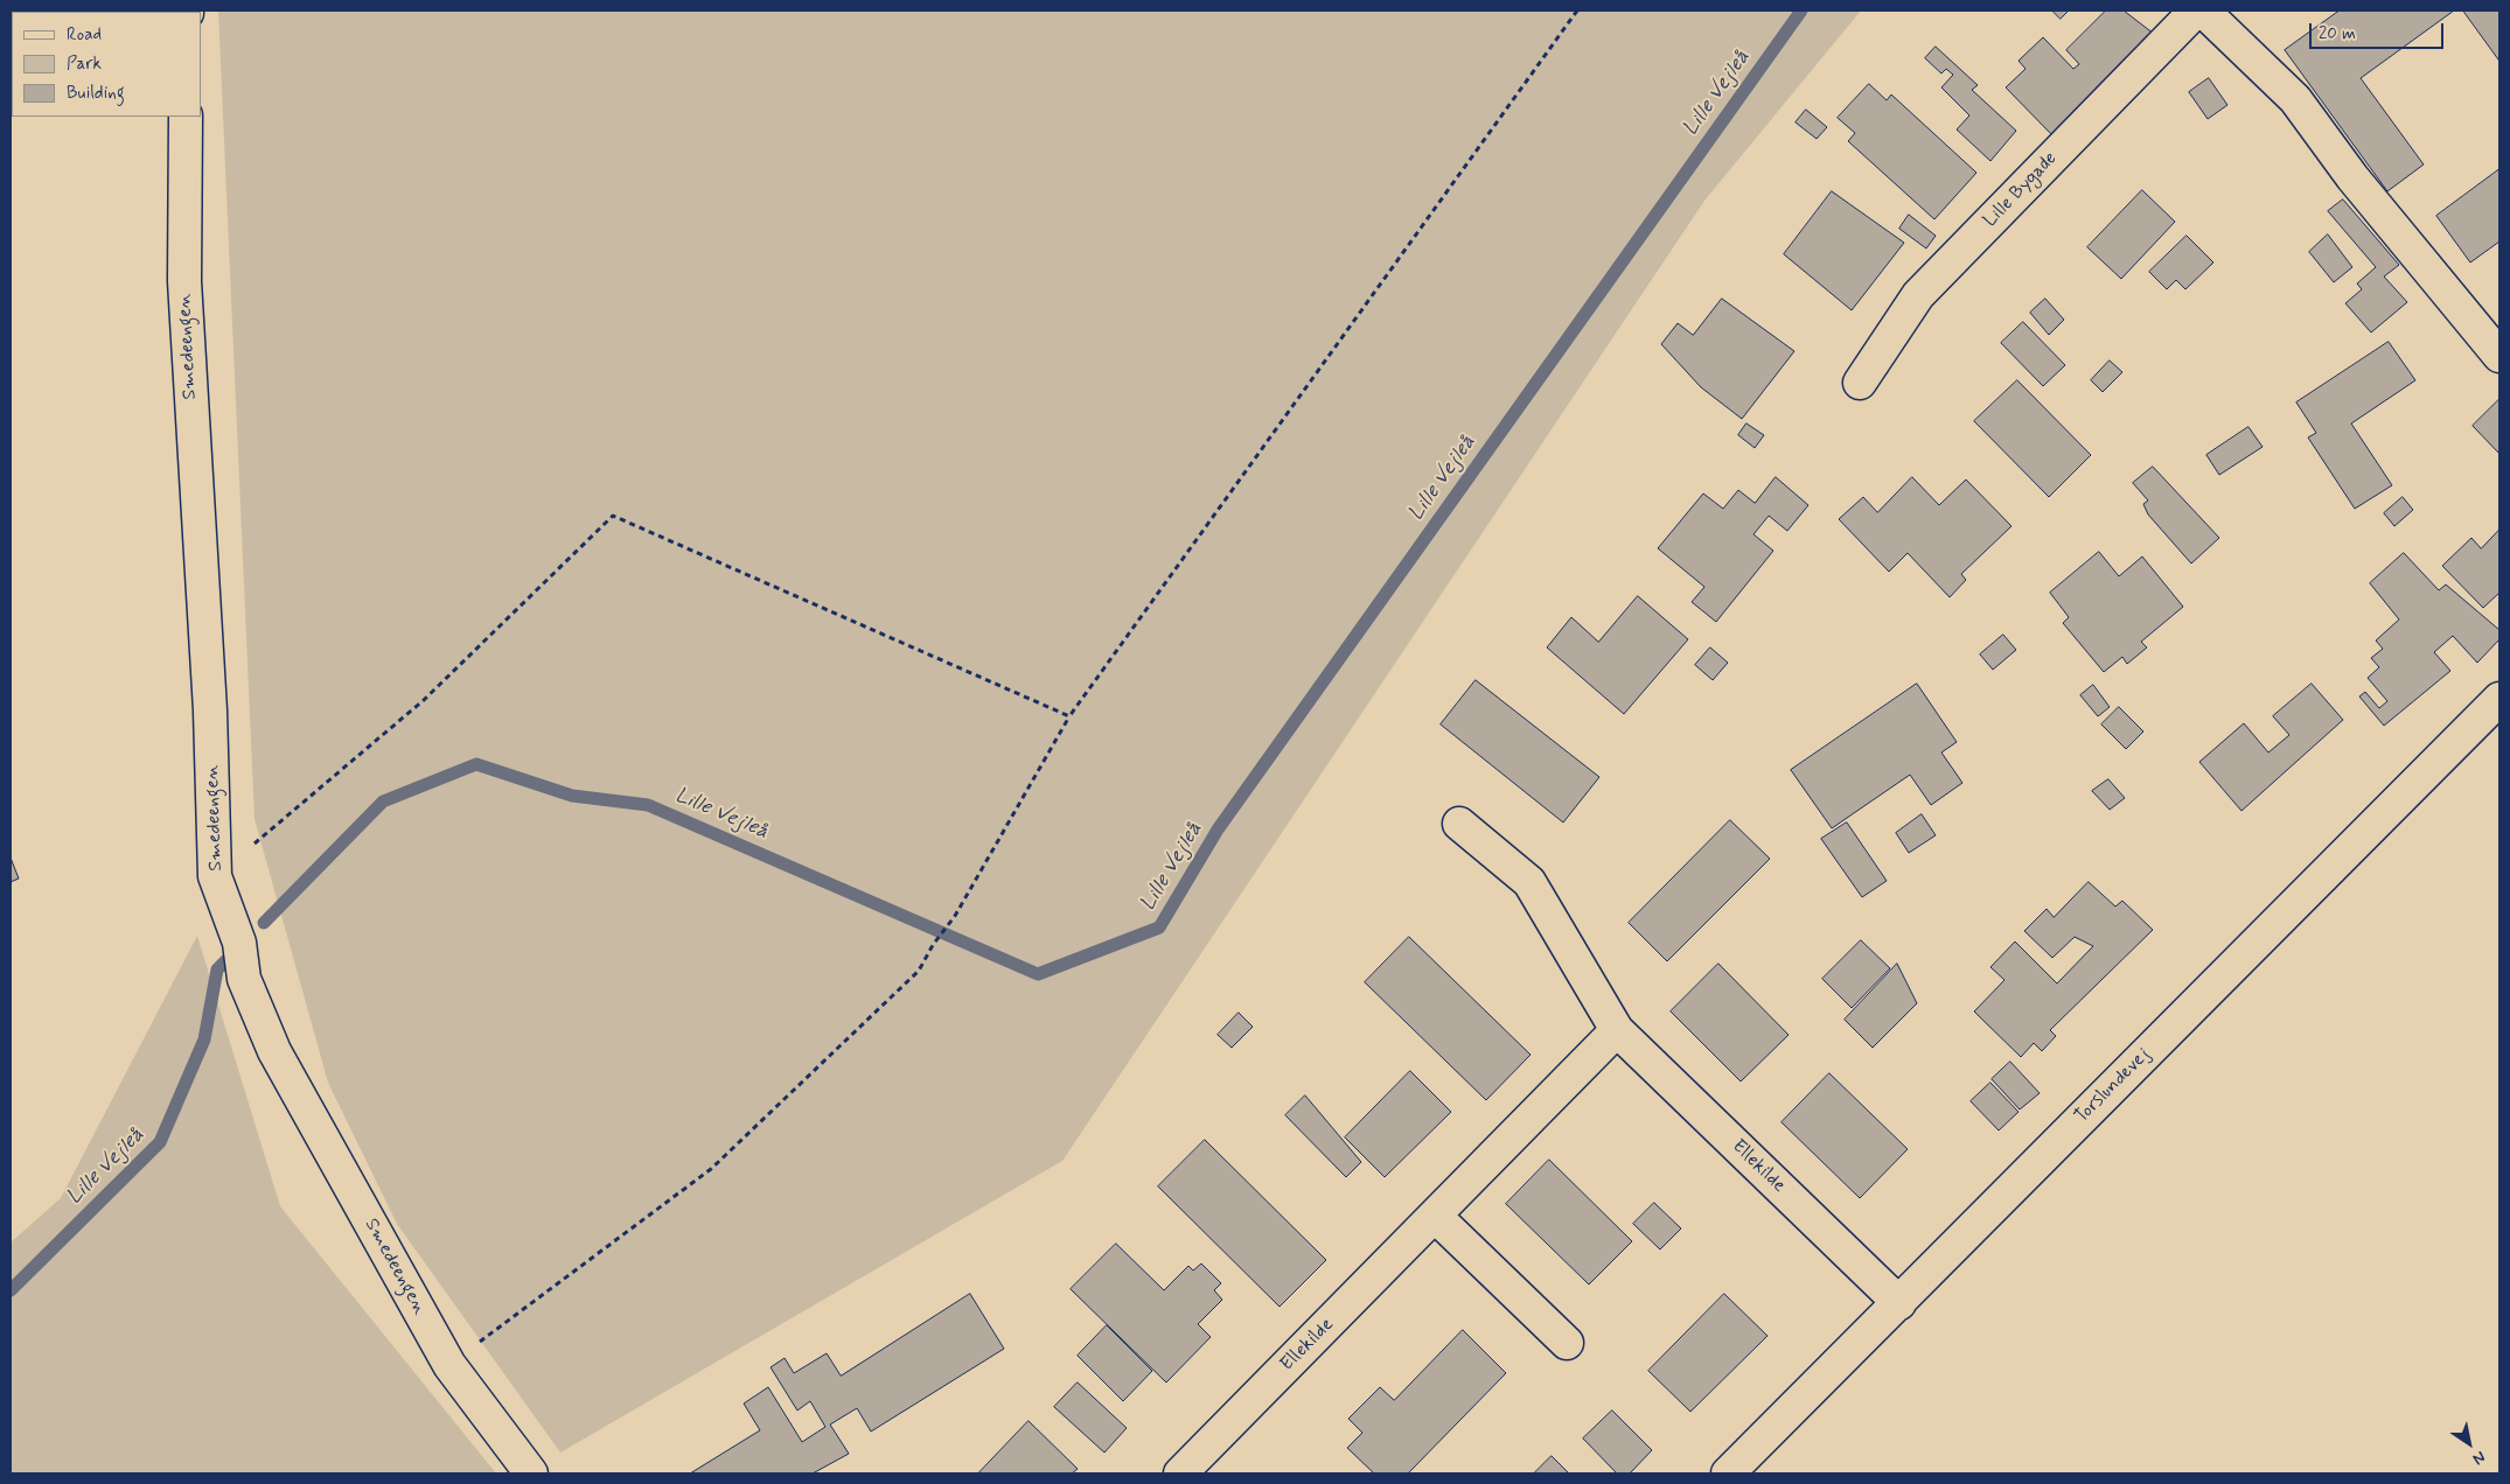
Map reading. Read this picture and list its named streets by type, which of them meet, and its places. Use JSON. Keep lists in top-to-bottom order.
{
  "streets": {
    "street": [
      "Lille Bygade",
      "Smedeengen",
      "Torslundevej",
      "Ellekilde"
    ]
  },
  "crossings": [
    ["Torslundevej", "Ellekilde"]
  ],
  "water": ["Lille Vejleå"],
  "legend": ["Road", "Park", "Building"],
  "scale_bar": "20 m",
  "north": "bottom right"
}
